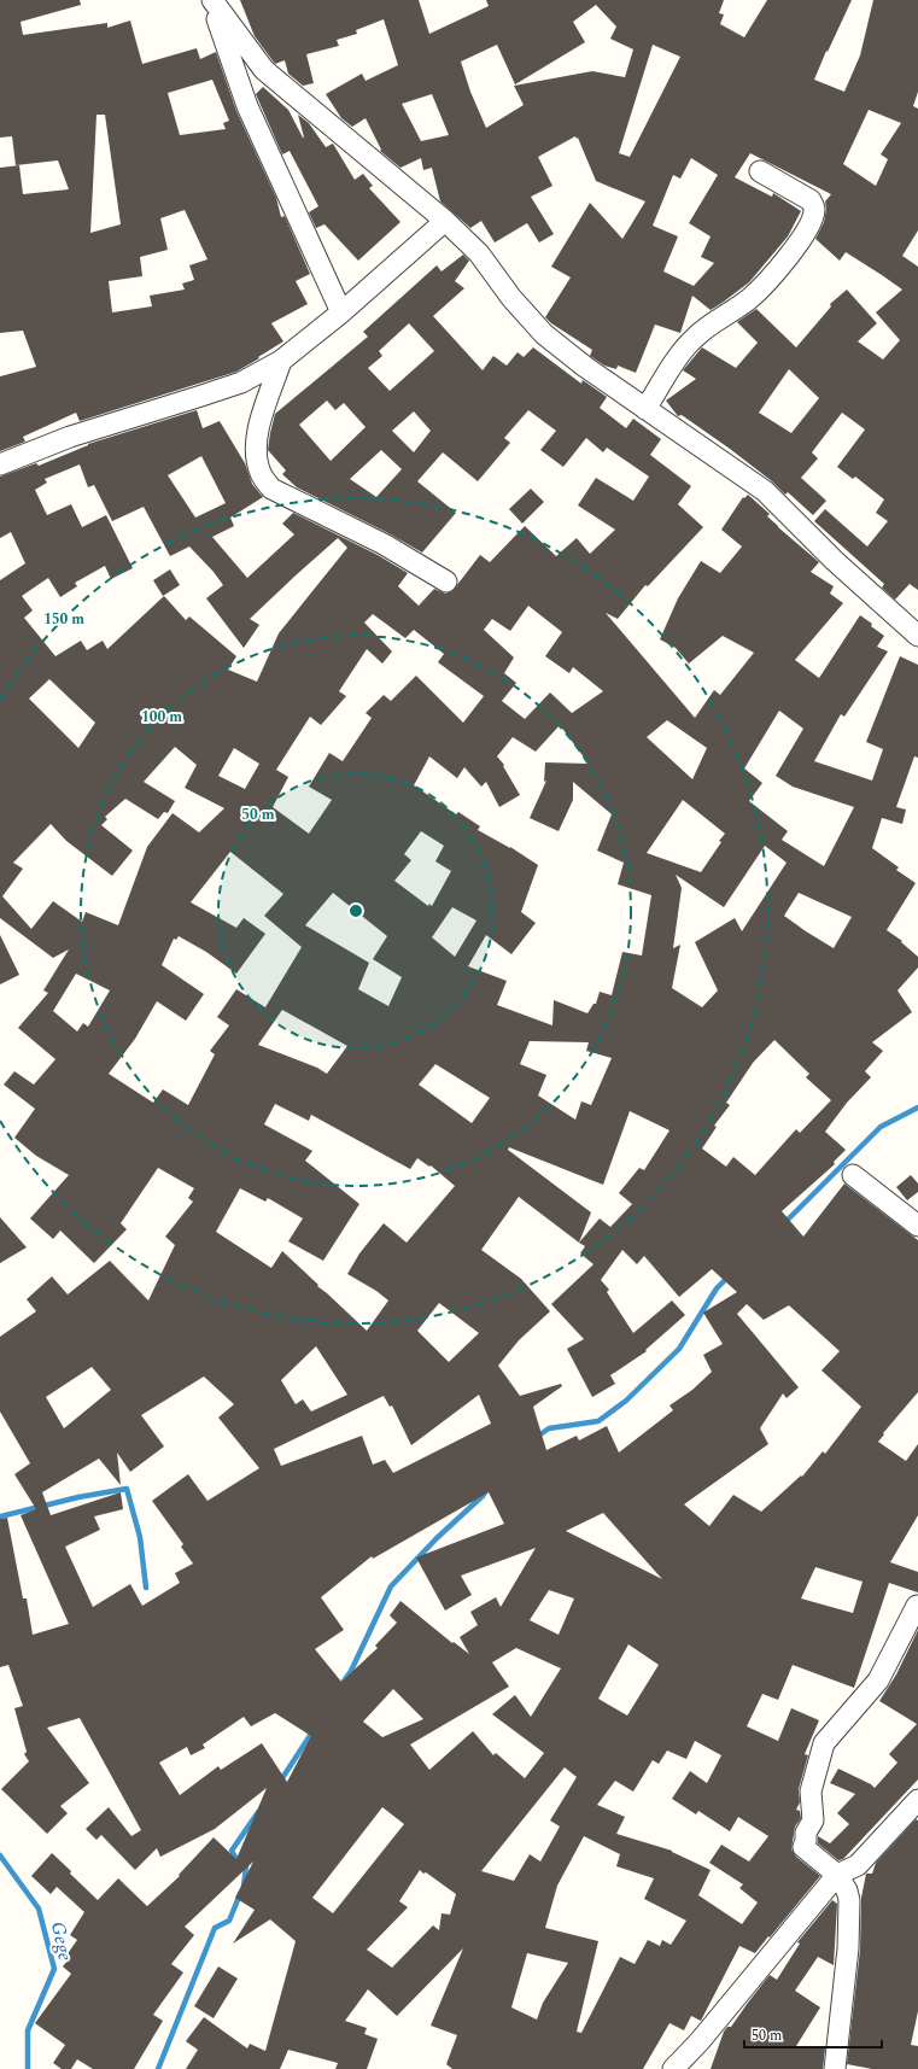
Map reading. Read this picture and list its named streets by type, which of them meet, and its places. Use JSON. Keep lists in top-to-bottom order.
{
  "water": ["Gege"],
  "scale_bar": "50 m",
  "rings": ["150 m", "100 m", "50 m"]
}
